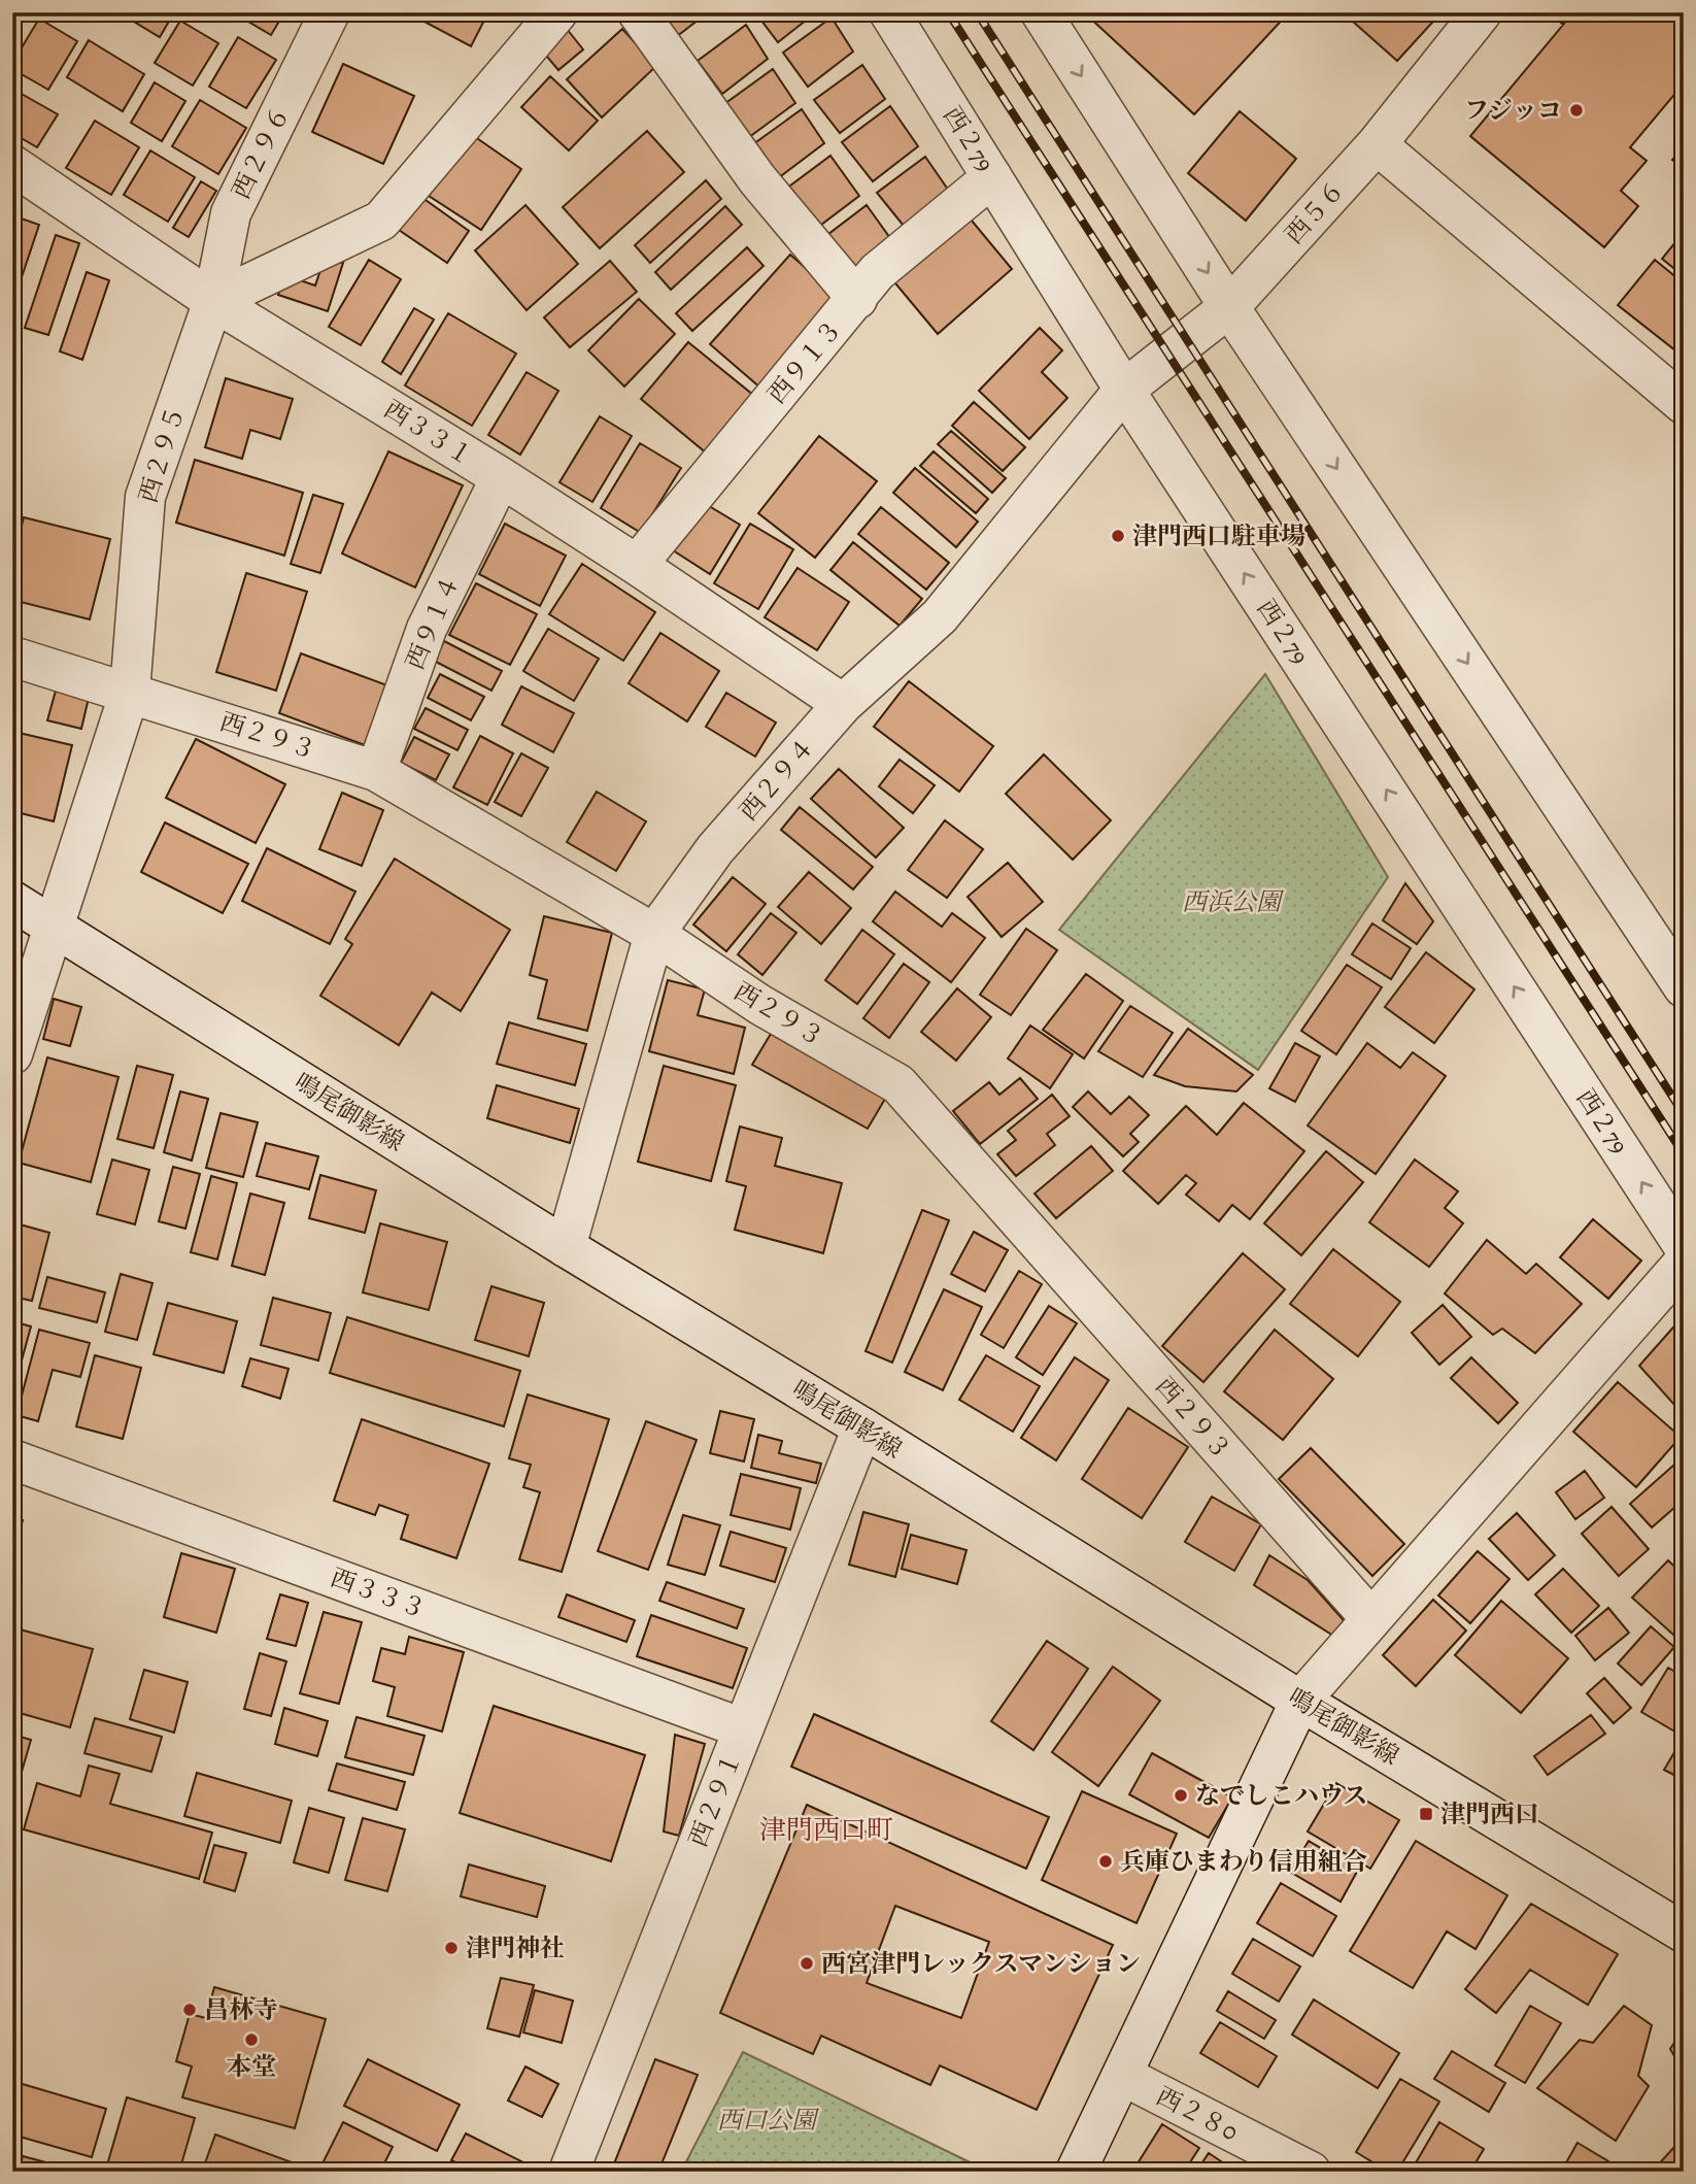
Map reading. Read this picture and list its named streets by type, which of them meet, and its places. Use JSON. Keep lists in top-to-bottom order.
{
  "streets": {
    "street": [
      "西２79",
      "西２９６",
      "西５６",
      "西９１３",
      "西３３１",
      "西２９５",
      "西９１４",
      "西２９３",
      "西２９４",
      "鳴尾御影線",
      "西３３３",
      "西２９１",
      "西２８0"
    ]
  },
  "crossings": [
    ["西２79", "西５６"],
    ["西２79", "西９１３"],
    ["西２79", "西２９４"],
    ["西２９６", "西３３１"],
    ["西２９６", "西２９５"],
    ["西５６", "西２９４"],
    ["西９１３", "西３３１"],
    ["西３３１", "西２９５"],
    ["西３３１", "西９１４"],
    ["西３３１", "西２９４"],
    ["西２９５", "西２９３"],
    ["西２９５", "鳴尾御影線"],
    ["西９１４", "西２９３"],
    ["西２９３", "西２９４"],
    ["西２９４", "鳴尾御影線"],
    ["鳴尾御影線", "西２９１"],
    ["西３３３", "西２９１"]
  ],
  "districts": ["津門西口町"],
  "parks": ["西浜公園", "西口公園"],
  "places": {
    "other": [
      "フジッコ",
      "津門西口駐車場",
      "なでしこハウス",
      "兵庫ひまわり信用組合",
      "津門神社",
      "西宮津門レックスマンション",
      "昌林寺",
      "本堂"
    ],
    "transit": ["津門西口"]
  }
}
